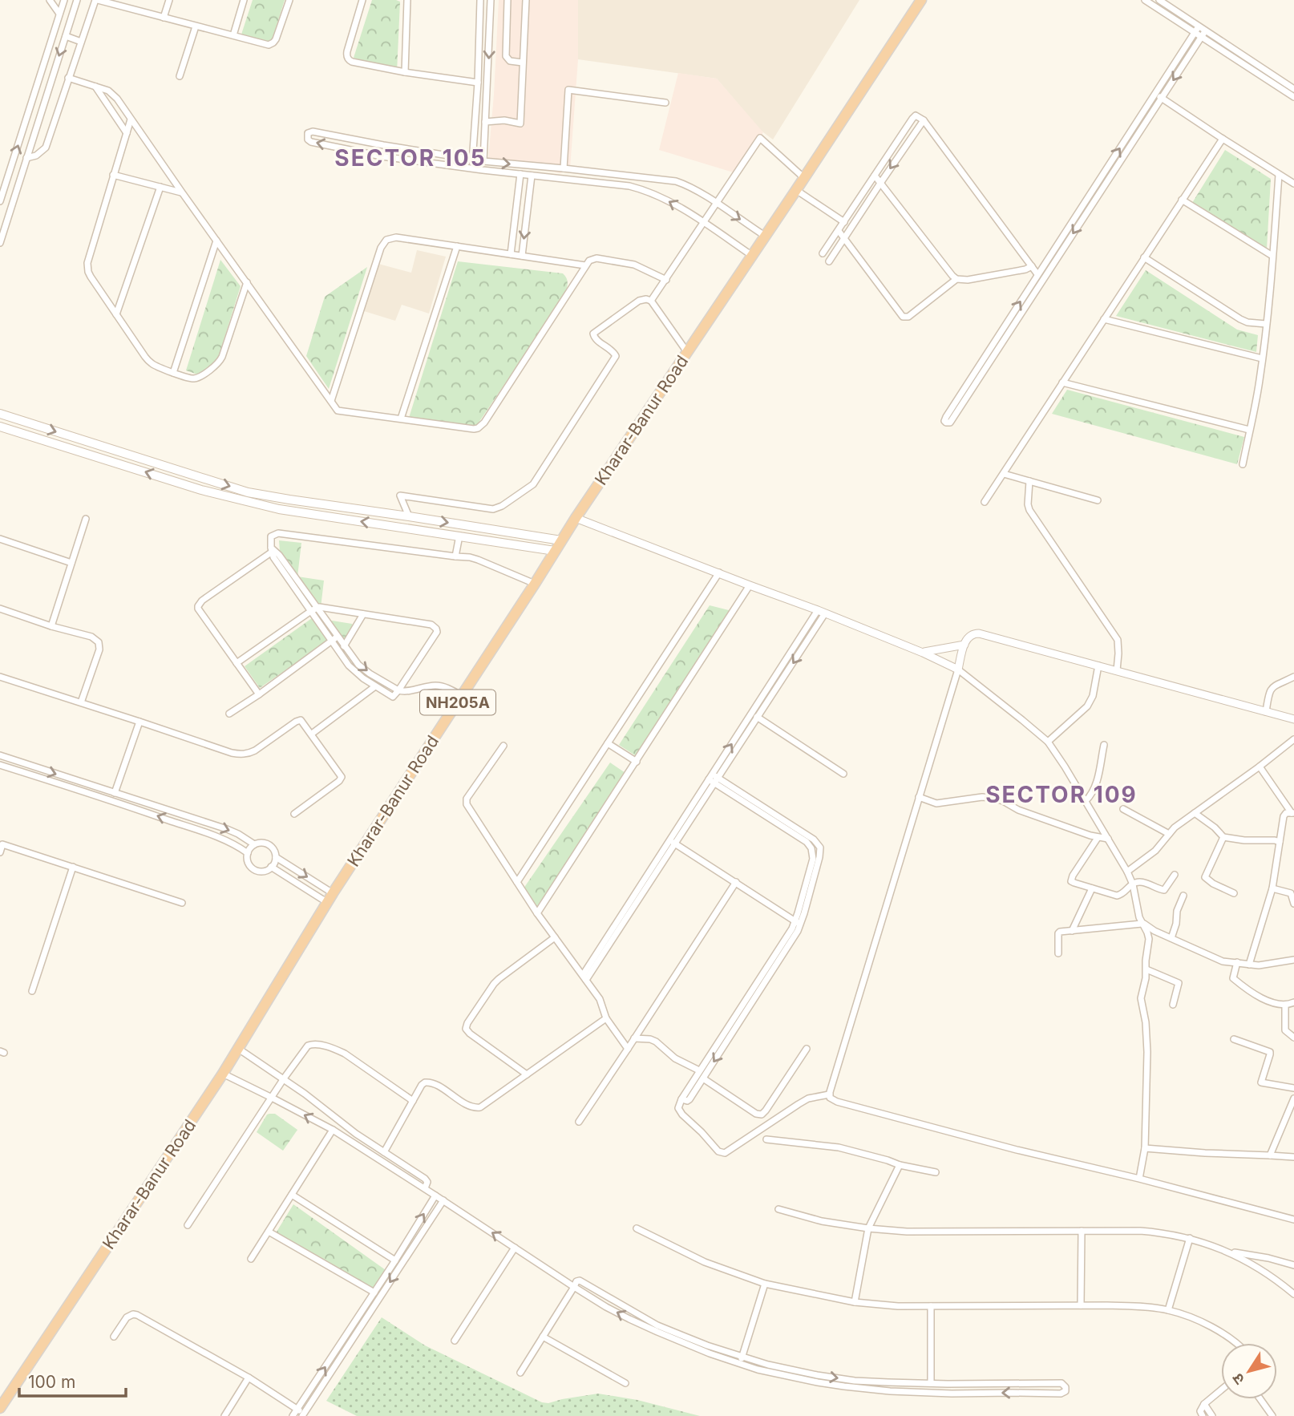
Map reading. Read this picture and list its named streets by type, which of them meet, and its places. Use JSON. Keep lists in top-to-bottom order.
{
  "streets": {
    "highway": ["Kharar-Banur Road", "NH205A"]
  },
  "districts": ["SECTOR 105", "SECTOR 109"],
  "scale_bar": "100 m",
  "north": "bottom left"
}
